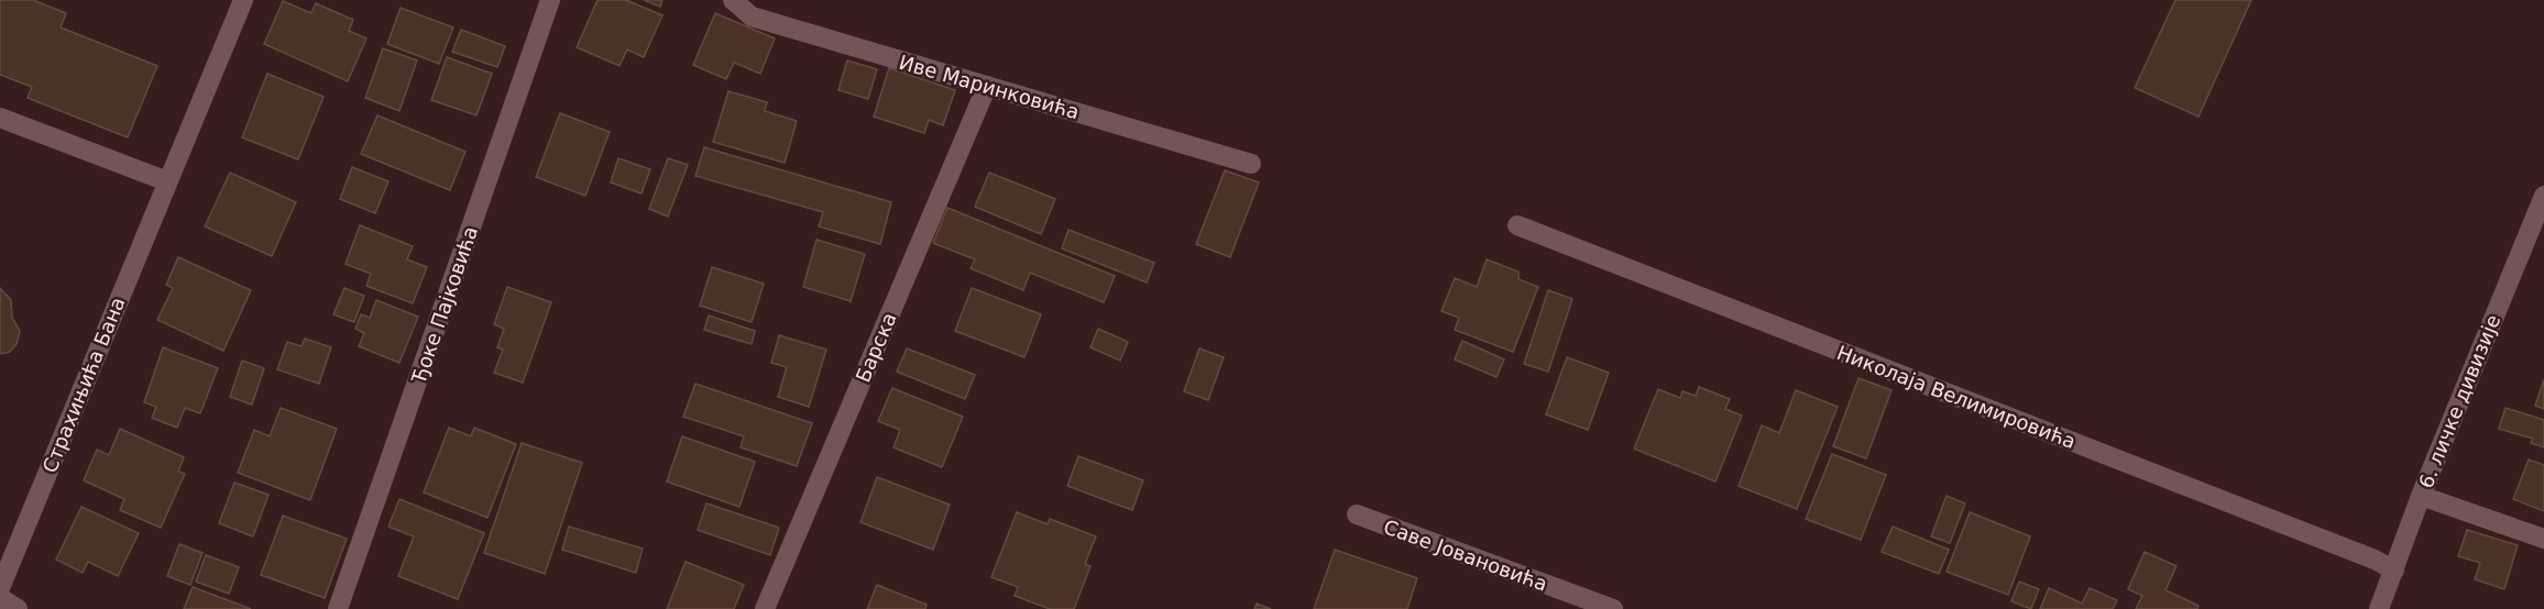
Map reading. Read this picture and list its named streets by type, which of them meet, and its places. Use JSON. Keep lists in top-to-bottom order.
{
  "streets": {
    "street": [
      "Иве Маринковића",
      "Ђоке Пајковића",
      "Барска",
      "Страхињића Бана",
      "Николаја Велимировића",
      "6. личке дивизије",
      "Саве Јовановића"
    ]
  },
  "crossings": [
    ["Иве Маринковића", "Барска"],
    ["Николаја Велимировића", "6. личке дивизије"]
  ]
}
